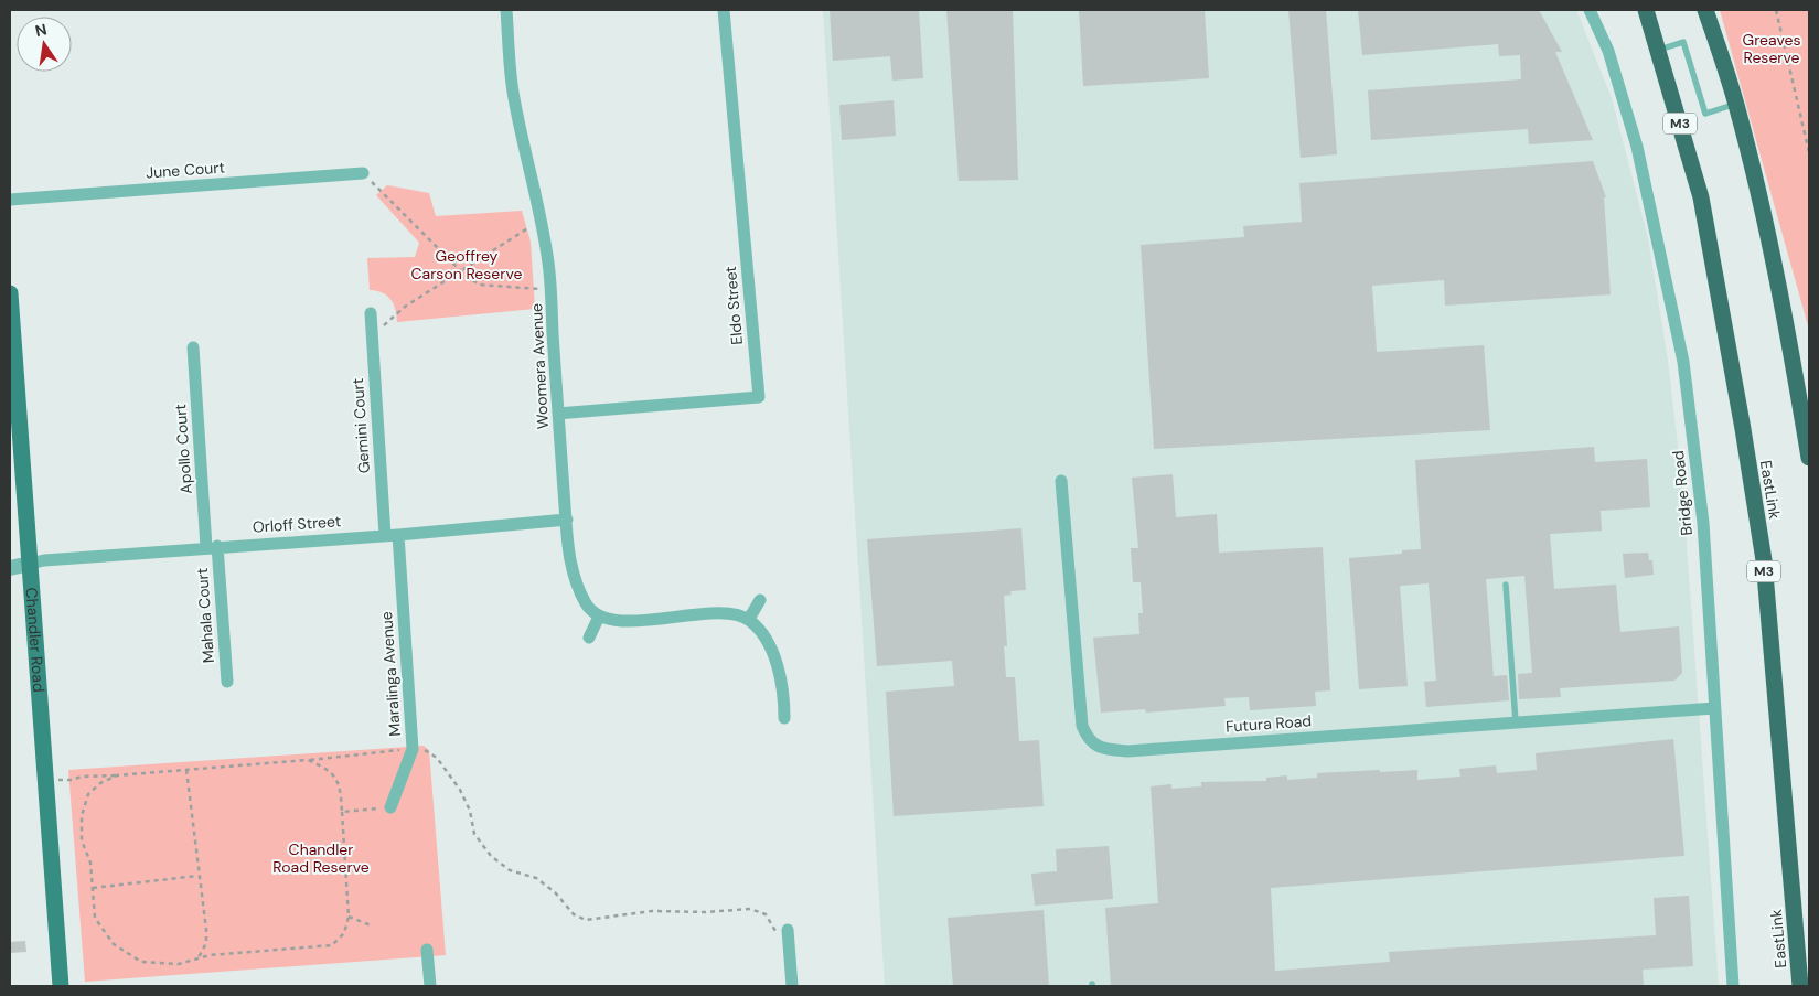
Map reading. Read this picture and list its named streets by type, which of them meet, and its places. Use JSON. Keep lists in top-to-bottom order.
{
  "streets": {
    "highway": ["M3", "EastLink"],
    "main road": ["Chandler Road"],
    "street": [
      "June Court",
      "Eldo Street",
      "Woomera Avenue",
      "Gemini Court",
      "Apollo Court",
      "Bridge Road",
      "Orloff Street",
      "Mahala Court",
      "Maralinga Avenue",
      "Futura Road"
    ]
  },
  "crossings": [
    ["Eldo Street", "Woomera Avenue"],
    ["Woomera Avenue", "Orloff Street"],
    ["Gemini Court", "Orloff Street"],
    ["Gemini Court", "Maralinga Avenue"],
    ["Apollo Court", "Orloff Street"],
    ["Apollo Court", "Mahala Court"],
    ["Bridge Road", "Futura Road"],
    ["Orloff Street", "Mahala Court"],
    ["Orloff Street", "Chandler Road"],
    ["Orloff Street", "Maralinga Avenue"]
  ],
  "parks": ["Greaves Reserve", "Geoffrey Carson Reserve", "Chandler Road Reserve"],
  "north": "top"
}
